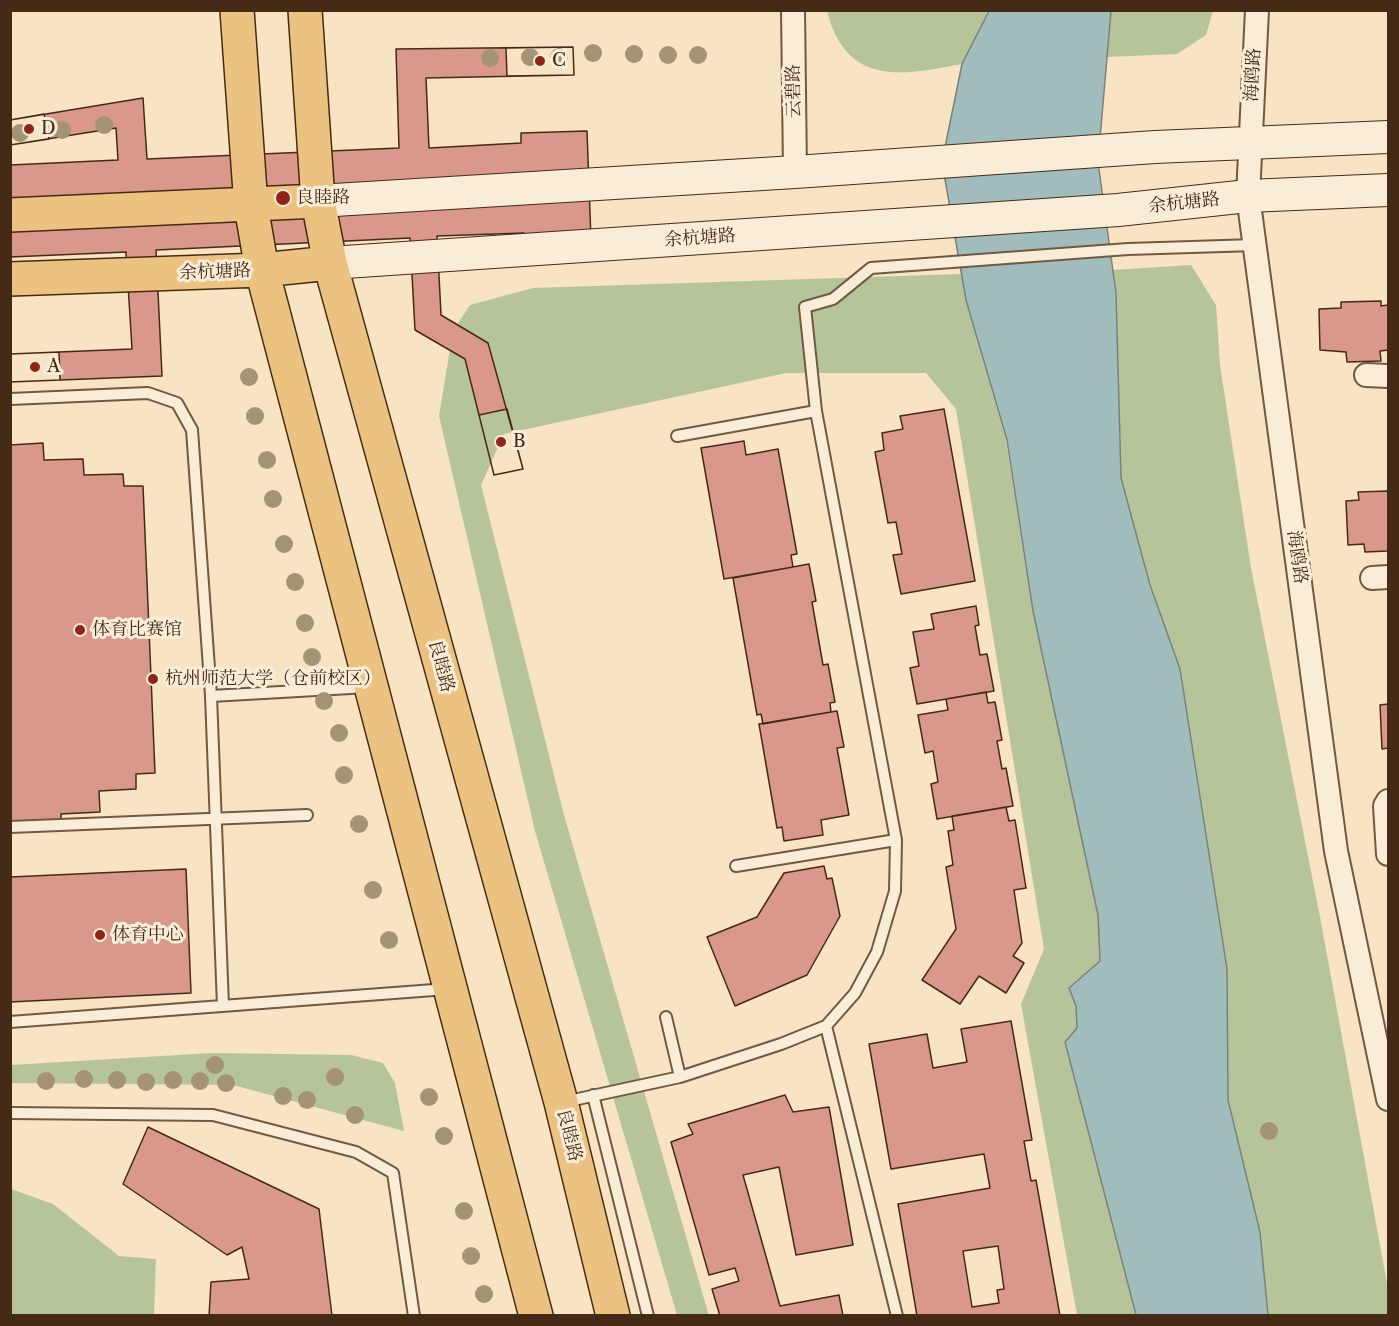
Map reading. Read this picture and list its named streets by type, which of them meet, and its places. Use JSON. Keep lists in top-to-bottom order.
{
  "streets": {
    "main road": ["余杭塘路", "良睦路"],
    "street": ["海鸥路", "云碧路"]
  },
  "crossings": [
    ["海鸥路", "余杭塘路"],
    ["余杭塘路", "良睦路"]
  ],
  "places": [
    "C",
    "D",
    "良睦路",
    "A",
    "B",
    "体育比赛馆",
    "杭州师范大学（仓前校区）",
    "体育中心"
  ]
}
